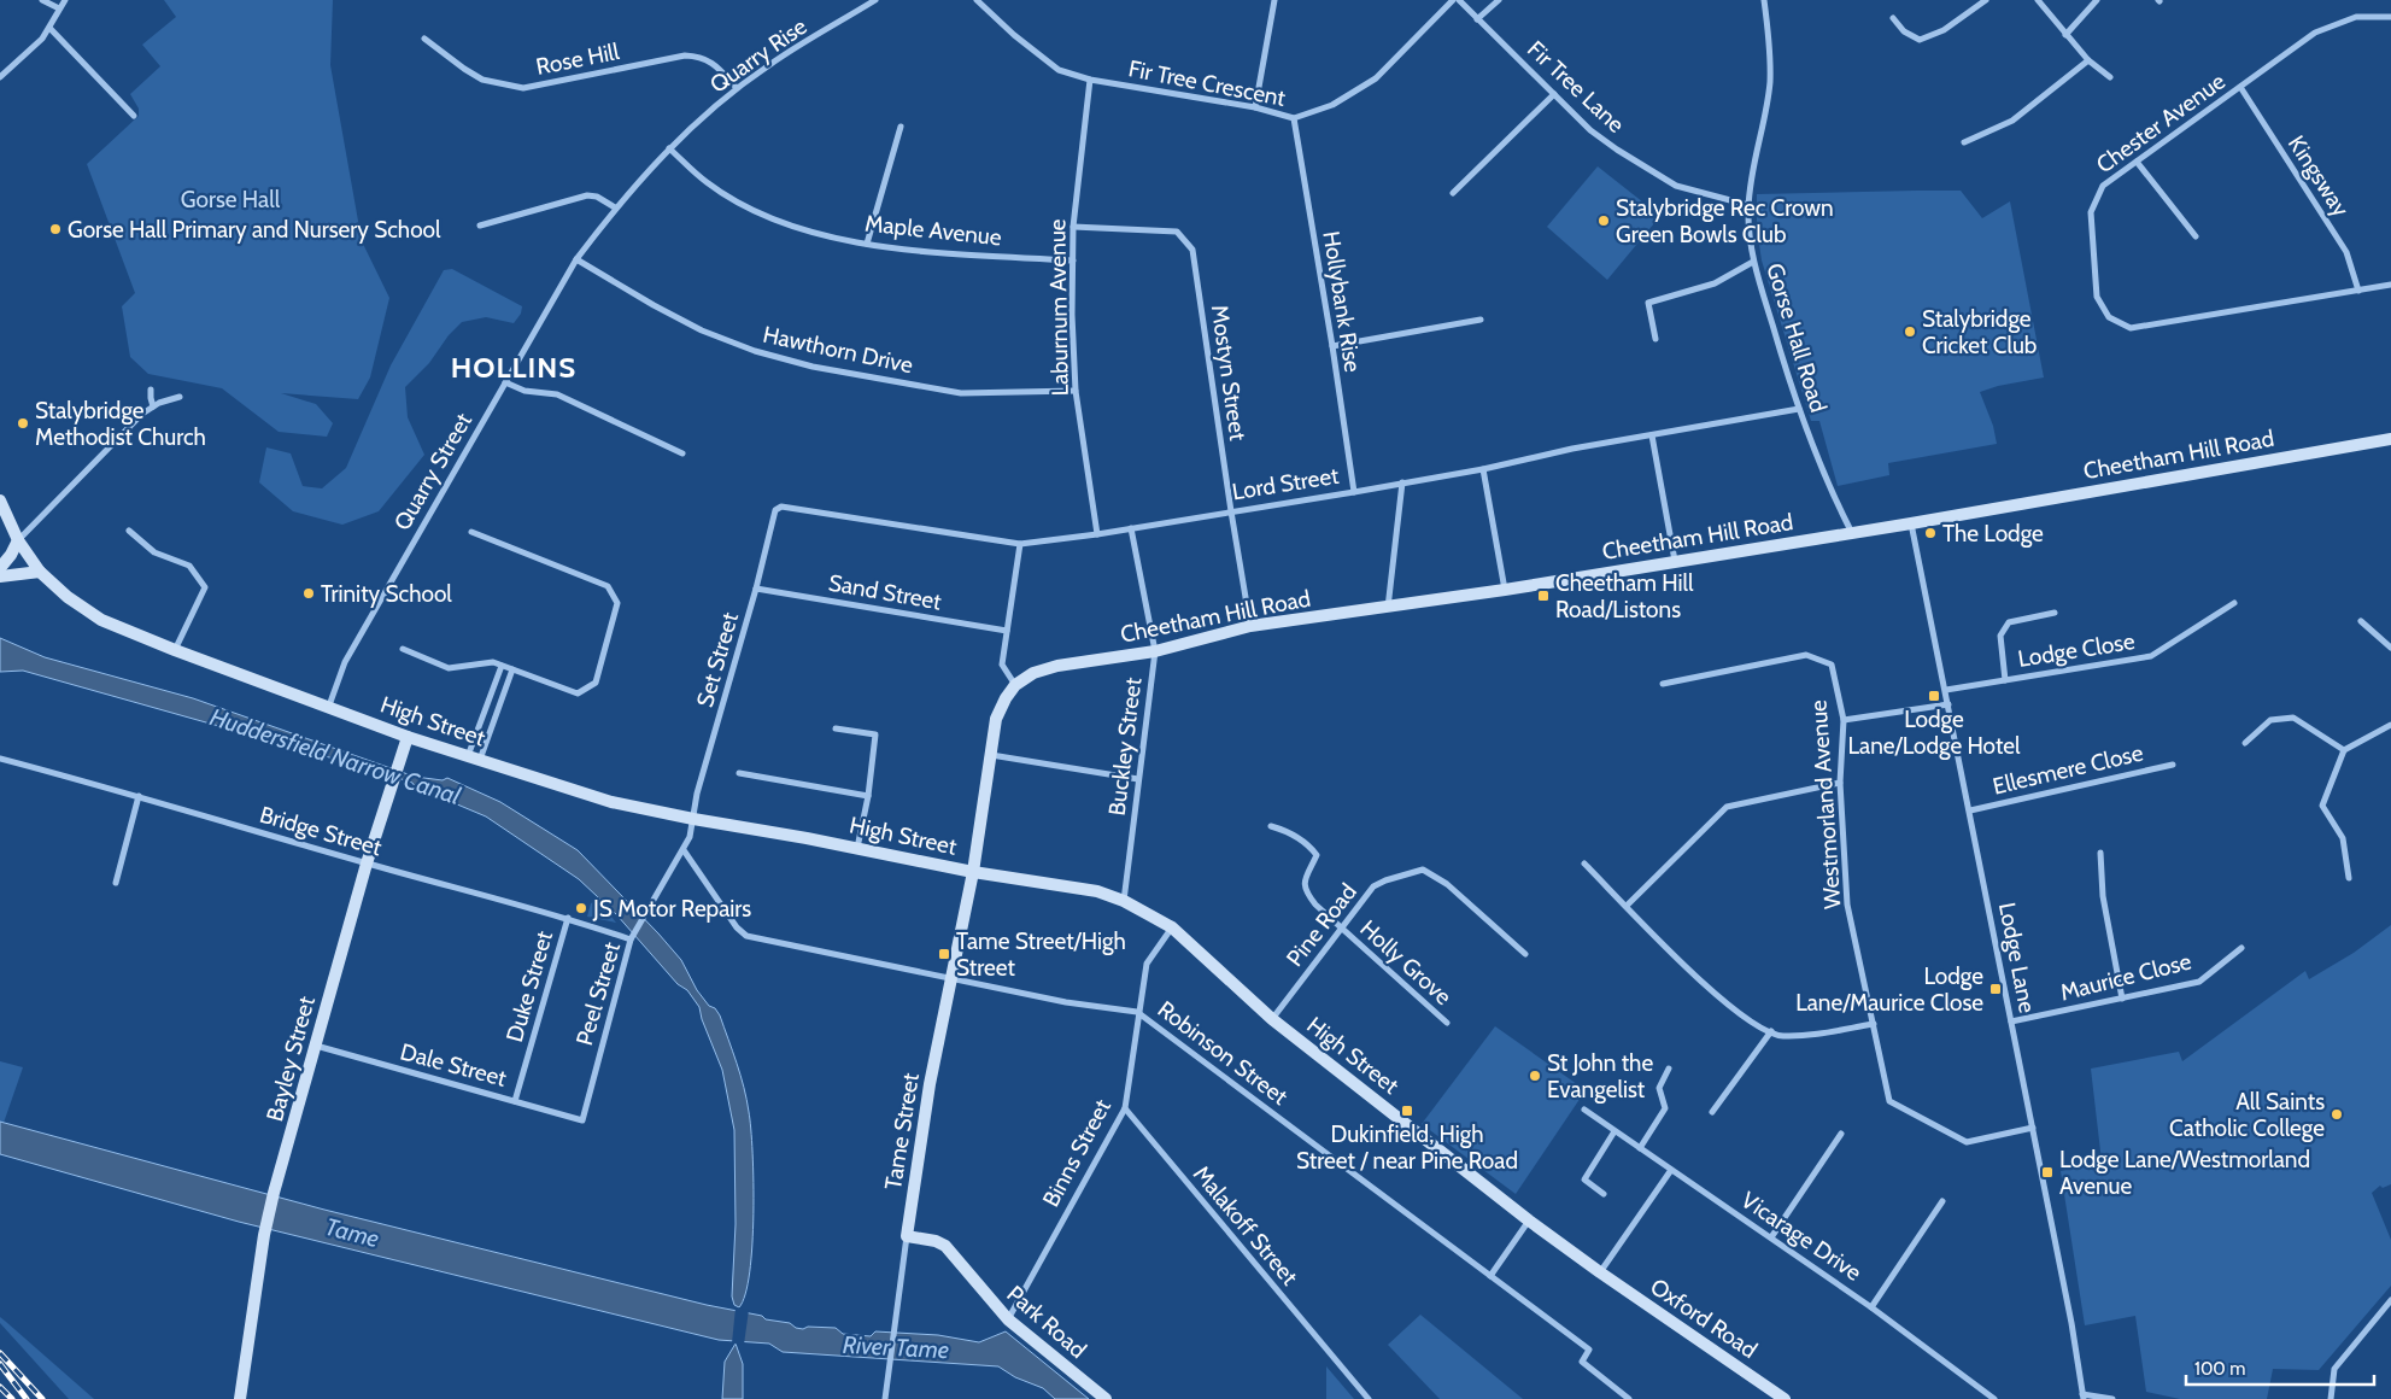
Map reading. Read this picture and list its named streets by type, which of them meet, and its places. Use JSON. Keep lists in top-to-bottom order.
{
  "streets": {
    "main road": [
      "Cheetham Hill Road",
      "High Street",
      "Bayley Street",
      "Tame Street",
      "Oxford Road",
      "Park Road"
    ],
    "street": [
      "Quarry Rise",
      "Rose Hill",
      "Fir Tree Crescent",
      "Fir Tree Lane",
      "Chester Avenue",
      "Kingsway",
      "Maple Avenue",
      "Hollybank Rise",
      "Laburnum Avenue",
      "Gorse Hall Road",
      "Hawthorn Drive",
      "Mostyn Street",
      "Quarry Street",
      "Lord Street",
      "Sand Street",
      "Lodge Close",
      "Set Street",
      "Buckley Street",
      "Ellesmere Close",
      "Westmorland Avenue",
      "Bridge Street",
      "Pine Road",
      "Lodge Lane",
      "Holly Grove",
      "Maurice Close",
      "Duke Street",
      "Peel Street",
      "Robinson Street",
      "Dale Street",
      "Binns Street",
      "Malakoff Street",
      "Vicarage Drive"
    ]
  },
  "crossings": [
    ["Quarry Rise", "Rose Hill"],
    ["Quarry Rise", "Maple Avenue"],
    ["Quarry Rise", "Quarry Street"],
    ["Fir Tree Crescent", "Hollybank Rise"],
    ["Fir Tree Crescent", "Laburnum Avenue"],
    ["Fir Tree Lane", "Gorse Hall Road"],
    ["Chester Avenue", "Kingsway"],
    ["Maple Avenue", "Laburnum Avenue"],
    ["Maple Avenue", "Quarry Street"],
    ["Hollybank Rise", "Lord Street"],
    ["Laburnum Avenue", "Hawthorn Drive"],
    ["Laburnum Avenue", "Mostyn Street"],
    ["Laburnum Avenue", "Lord Street"],
    ["Gorse Hall Road", "Cheetham Hill Road"],
    ["Gorse Hall Road", "Lord Street"],
    ["Hawthorn Drive", "Quarry Street"],
    ["Mostyn Street", "Cheetham Hill Road"],
    ["Mostyn Street", "Lord Street"],
    ["Cheetham Hill Road", "Buckley Street"],
    ["Cheetham Hill Road", "Lodge Lane"],
    ["Cheetham Hill Road", "Tame Street"],
    ["Quarry Street", "High Street"],
    ["Lord Street", "Set Street"],
    ["Lord Street", "Buckley Street"],
    ["Sand Street", "Set Street"],
    ["Lodge Close", "Lodge Lane"],
    ["Set Street", "High Street"],
    ["Set Street", "Peel Street"],
    ["High Street", "Buckley Street"],
    ["High Street", "Pine Road"],
    ["High Street", "Peel Street"],
    ["High Street", "Bayley Street"],
    ["High Street", "Tame Street"],
    ["High Street", "Binns Street"],
    ["High Street", "Oxford Road"],
    ["Ellesmere Close", "Lodge Lane"],
    ["Westmorland Avenue", "Lodge Lane"],
    ["Bridge Street", "Duke Street"],
    ["Bridge Street", "Peel Street"],
    ["Bridge Street", "Bayley Street"],
    ["Pine Road", "Holly Grove"],
    ["Lodge Lane", "Maurice Close"],
    ["Duke Street", "Dale Street"],
    ["Peel Street", "Robinson Street"],
    ["Peel Street", "Dale Street"],
    ["Robinson Street", "Tame Street"],
    ["Robinson Street", "Binns Street"],
    ["Bayley Street", "Dale Street"],
    ["Tame Street", "Park Road"],
    ["Binns Street", "Malakoff Street"],
    ["Binns Street", "Park Road"]
  ],
  "districts": ["HOLLINS"],
  "water": ["Huddersfield Narrow Canal", "Tame", "River Tame"],
  "parks": ["Gorse Hall"],
  "places": {
    "other": [
      "Stalybridge Rec Crown Green Bowls Club",
      "Gorse Hall Primary and Nursery School",
      "Stalybridge Cricket Club",
      "Stalybridge Methodist Church",
      "The Lodge",
      "Trinity School",
      "JS Motor Repairs",
      "St John the Evangelist",
      "All Saints Catholic College"
    ],
    "transit": [
      "Cheetham Hill Road/Listons",
      "Lodge Lane/Lodge Hotel",
      "Tame Street/High Street",
      "Lodge Lane/Maurice Close",
      "Dukinfield, High Street / near Pine Road",
      "Lodge Lane/Westmorland Avenue"
    ]
  },
  "scale_bar": "100 m"
}
